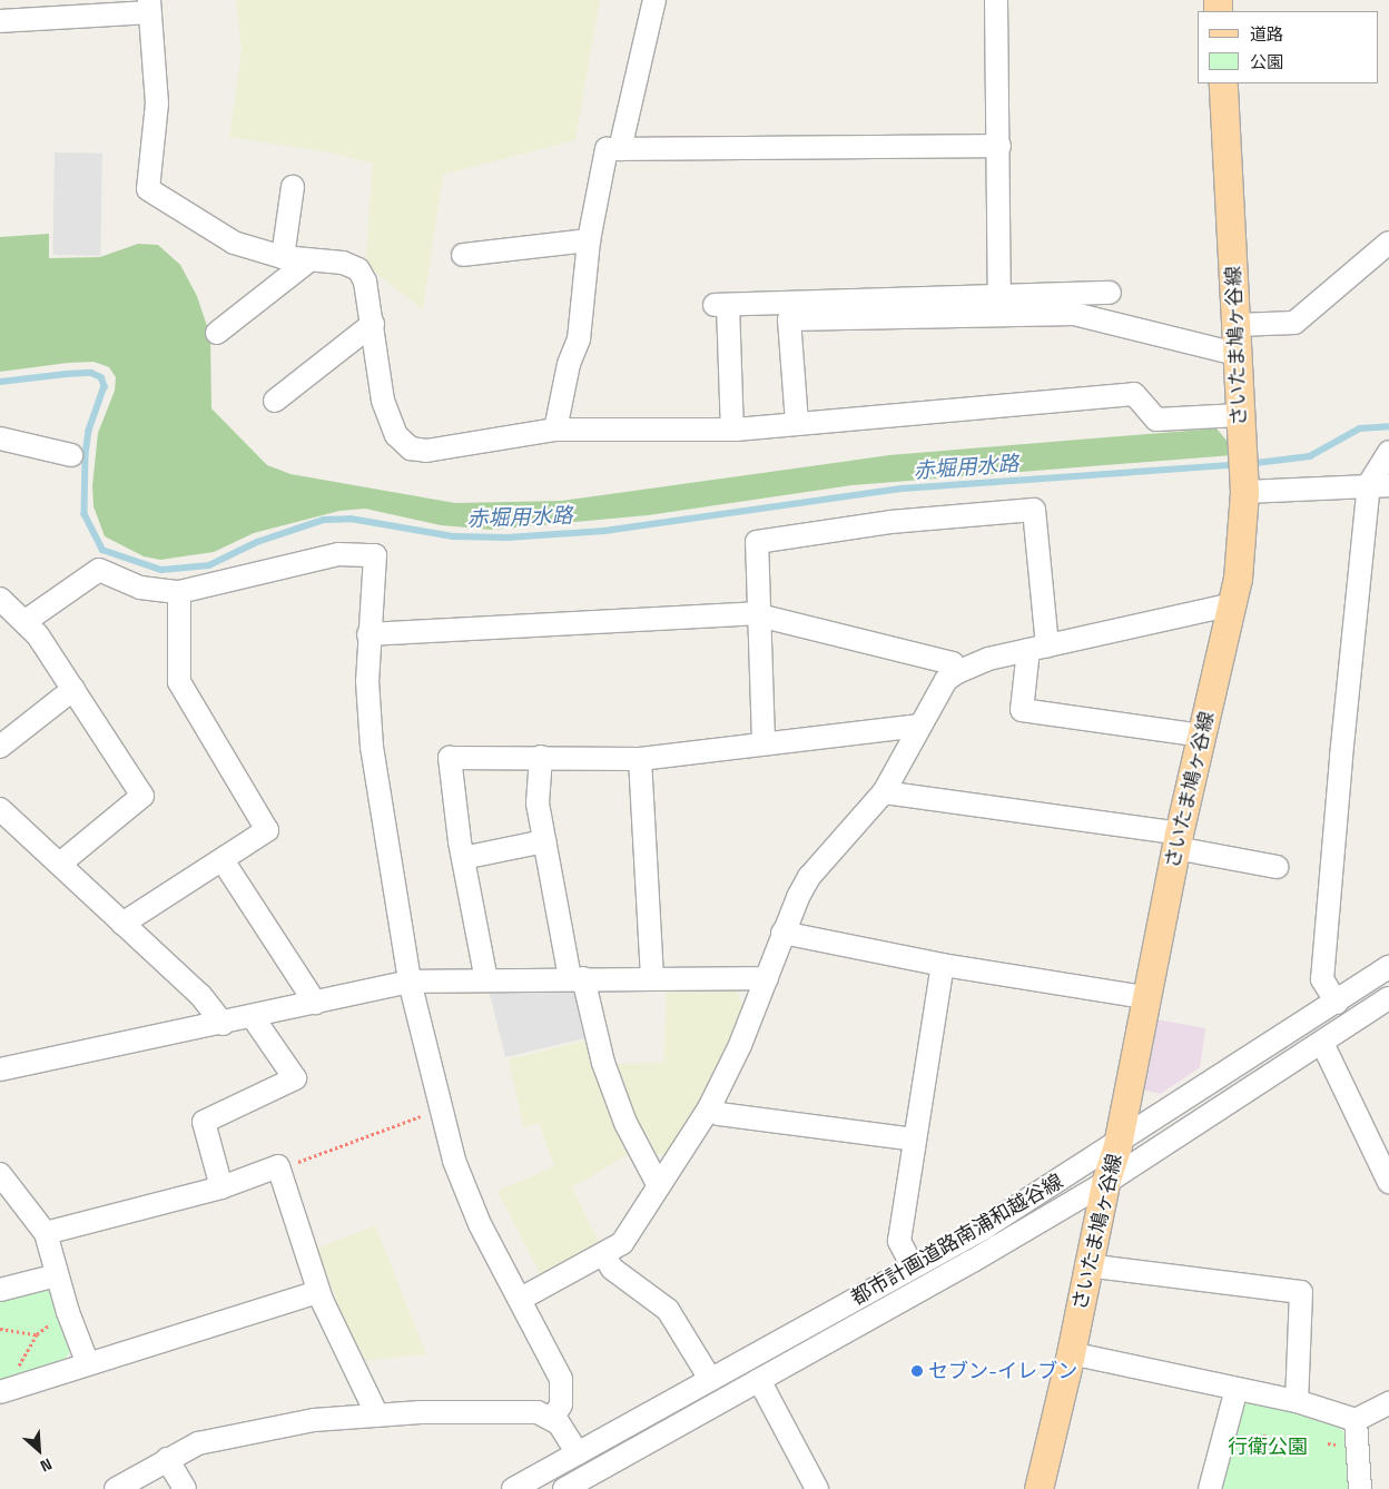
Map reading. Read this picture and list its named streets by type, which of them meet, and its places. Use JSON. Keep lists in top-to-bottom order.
{
  "streets": {
    "main road": ["さいたま鳩ヶ谷線"],
    "street": ["都市計画道路南浦和越谷線"]
  },
  "crossings": [
    ["さいたま鳩ヶ谷線", "都市計画道路南浦和越谷線"]
  ],
  "water": ["赤堀用水路"],
  "parks": ["行衛公園"],
  "places": ["セブン-イレブン"],
  "legend": ["道路", "公園"],
  "north": "bottom right"
}
